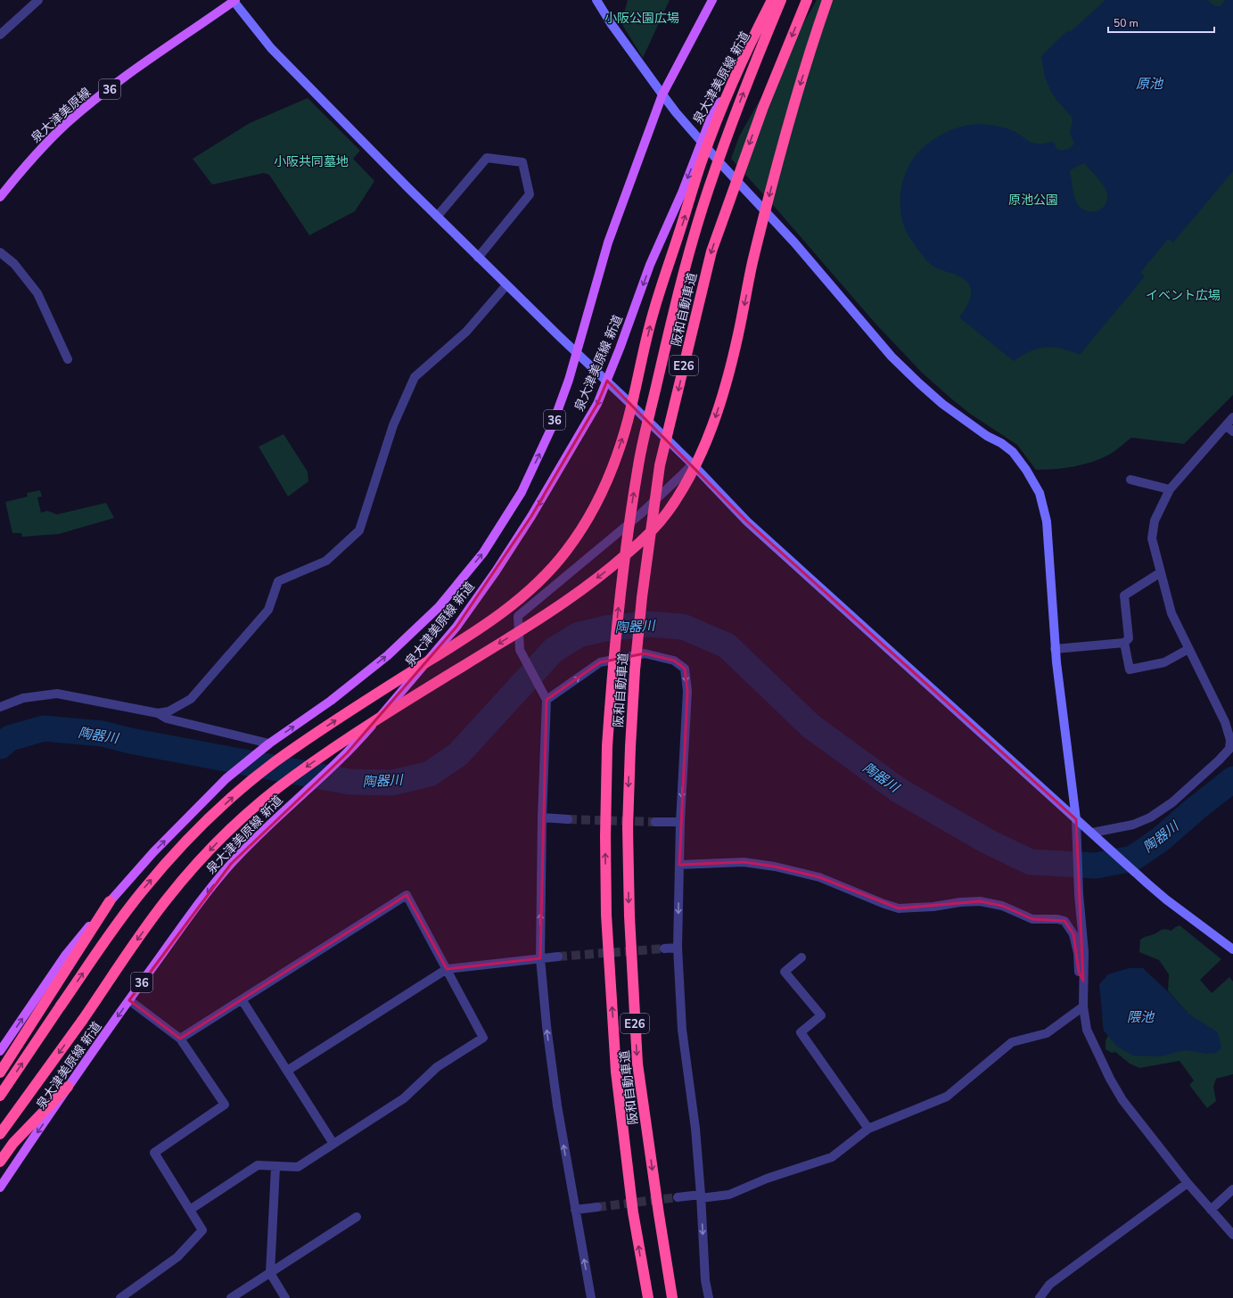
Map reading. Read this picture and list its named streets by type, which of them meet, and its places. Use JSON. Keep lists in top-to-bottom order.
{
  "streets": {
    "highway": ["阪和自動車道", "E26"],
    "main road": ["泉大津美原線 新道", "36", "泉大津美原線"]
  },
  "crossings": [
    ["泉大津美原線 新道", "阪和自動車道"]
  ],
  "water": ["原池", "陶器川", "隈池"],
  "parks": [
    "小阪公園広場",
    "小阪共同墓地",
    "原池公園",
    "イベント広場"
  ],
  "scale_bar": "50 m"
}
